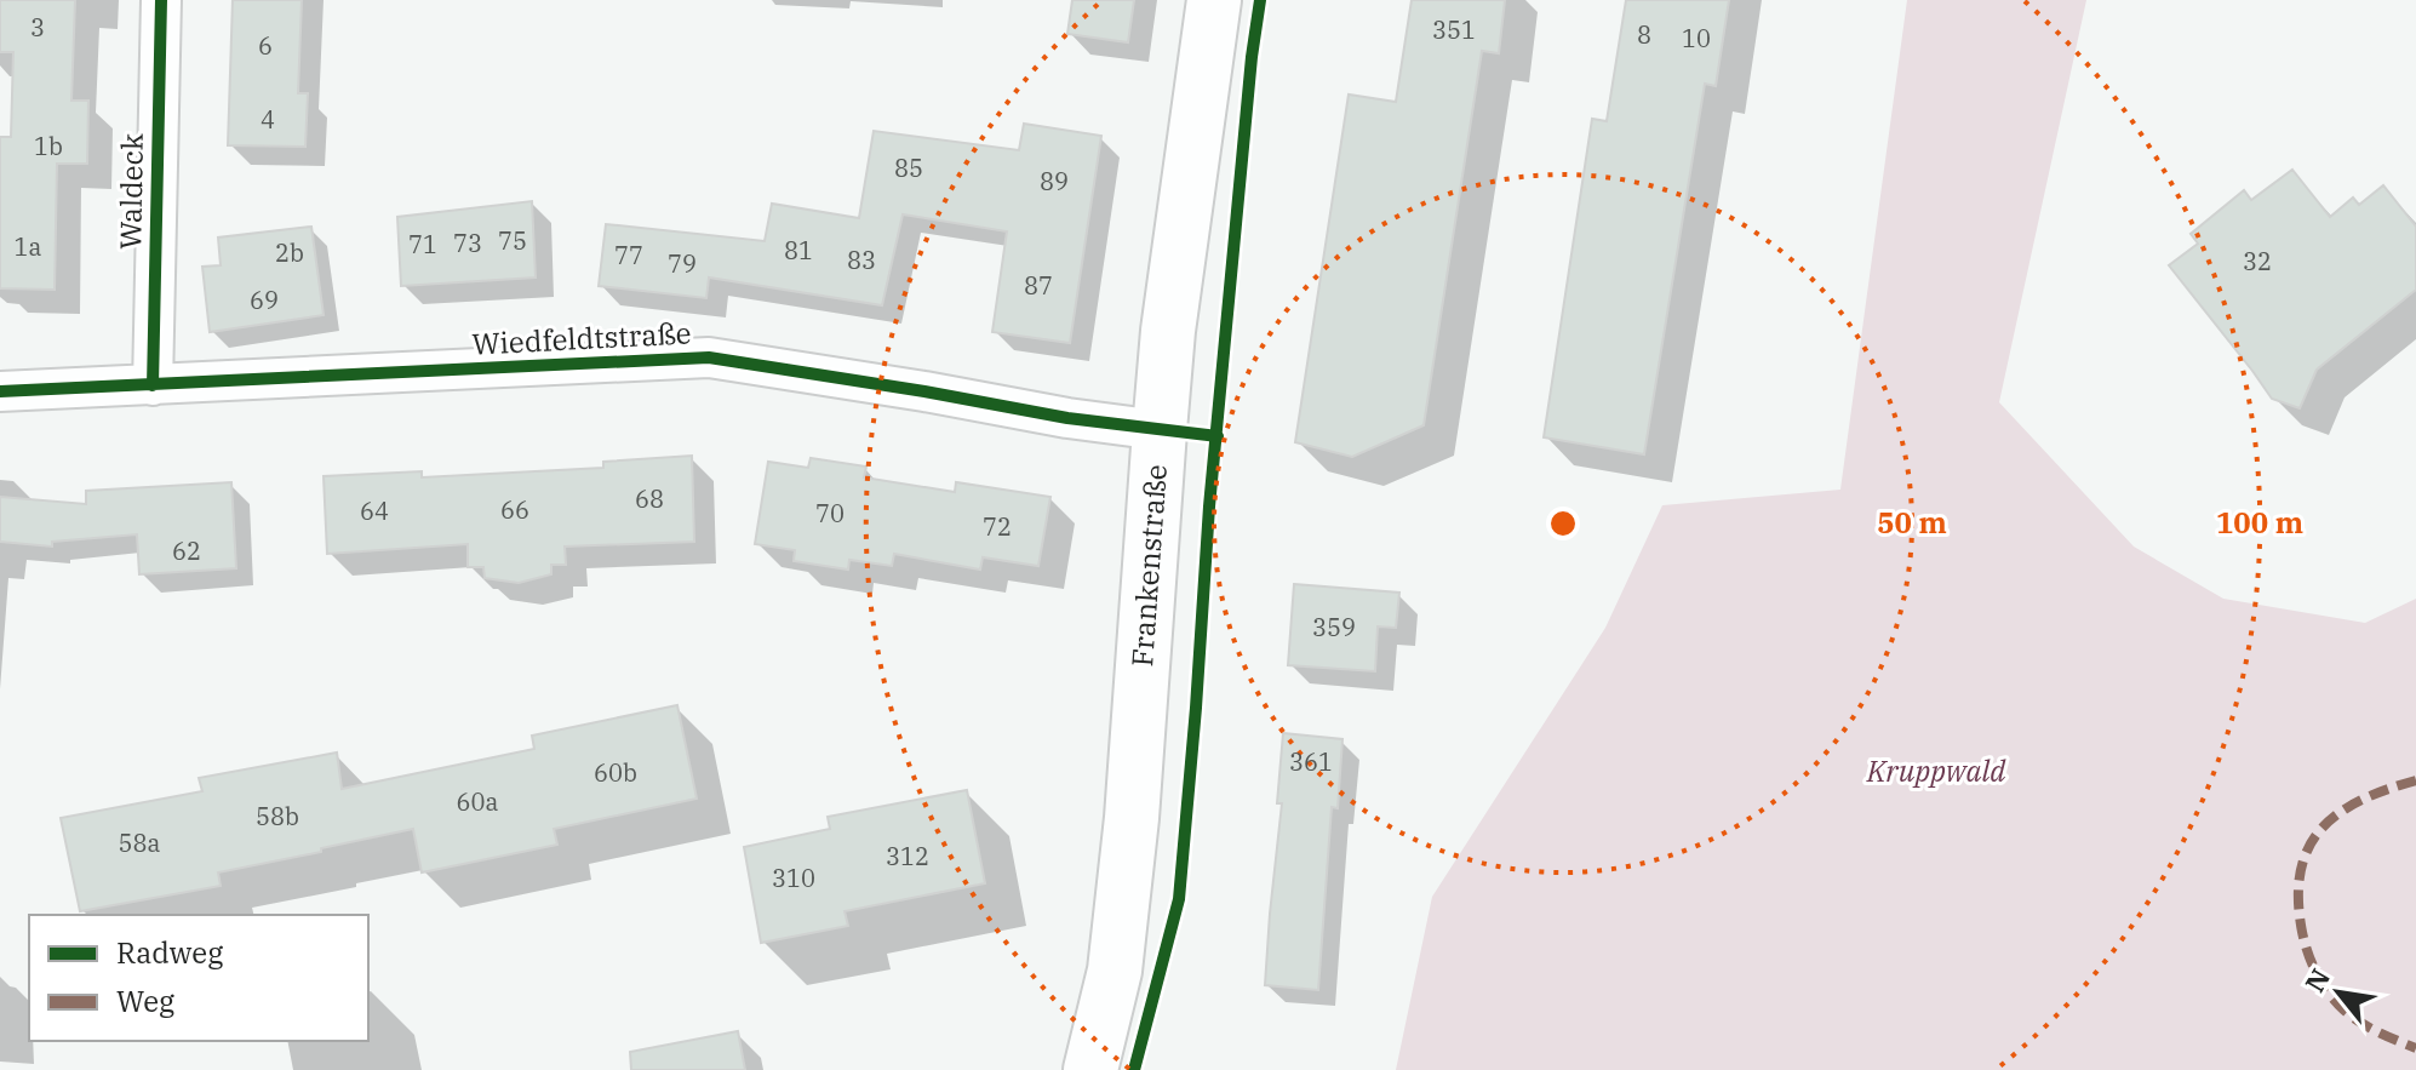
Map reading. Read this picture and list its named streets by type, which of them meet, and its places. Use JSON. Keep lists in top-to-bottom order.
{
  "streets": {
    "main road": ["Frankenstraße"],
    "street": ["Waldeck", "Wiedfeldtstraße"]
  },
  "crossings": [
    ["Waldeck", "Wiedfeldtstraße"],
    ["Wiedfeldtstraße", "Frankenstraße"]
  ],
  "parks": ["Kruppwald"],
  "house_numbers": [
    "3",
    "351",
    "8",
    "10",
    "6",
    "4",
    "1b",
    "85",
    "89",
    "75",
    "73",
    "71",
    "1a",
    "81",
    "2b",
    "77",
    "83",
    "32",
    "79",
    "87",
    "69",
    "68",
    "66",
    "64",
    "70",
    "72",
    "62",
    "359",
    "361",
    "60b",
    "60a",
    "58b",
    "58a",
    "312",
    "310"
  ],
  "legend": ["Radweg", "Weg"],
  "north": "top left",
  "rings": ["50 m", "100 m"]
}
